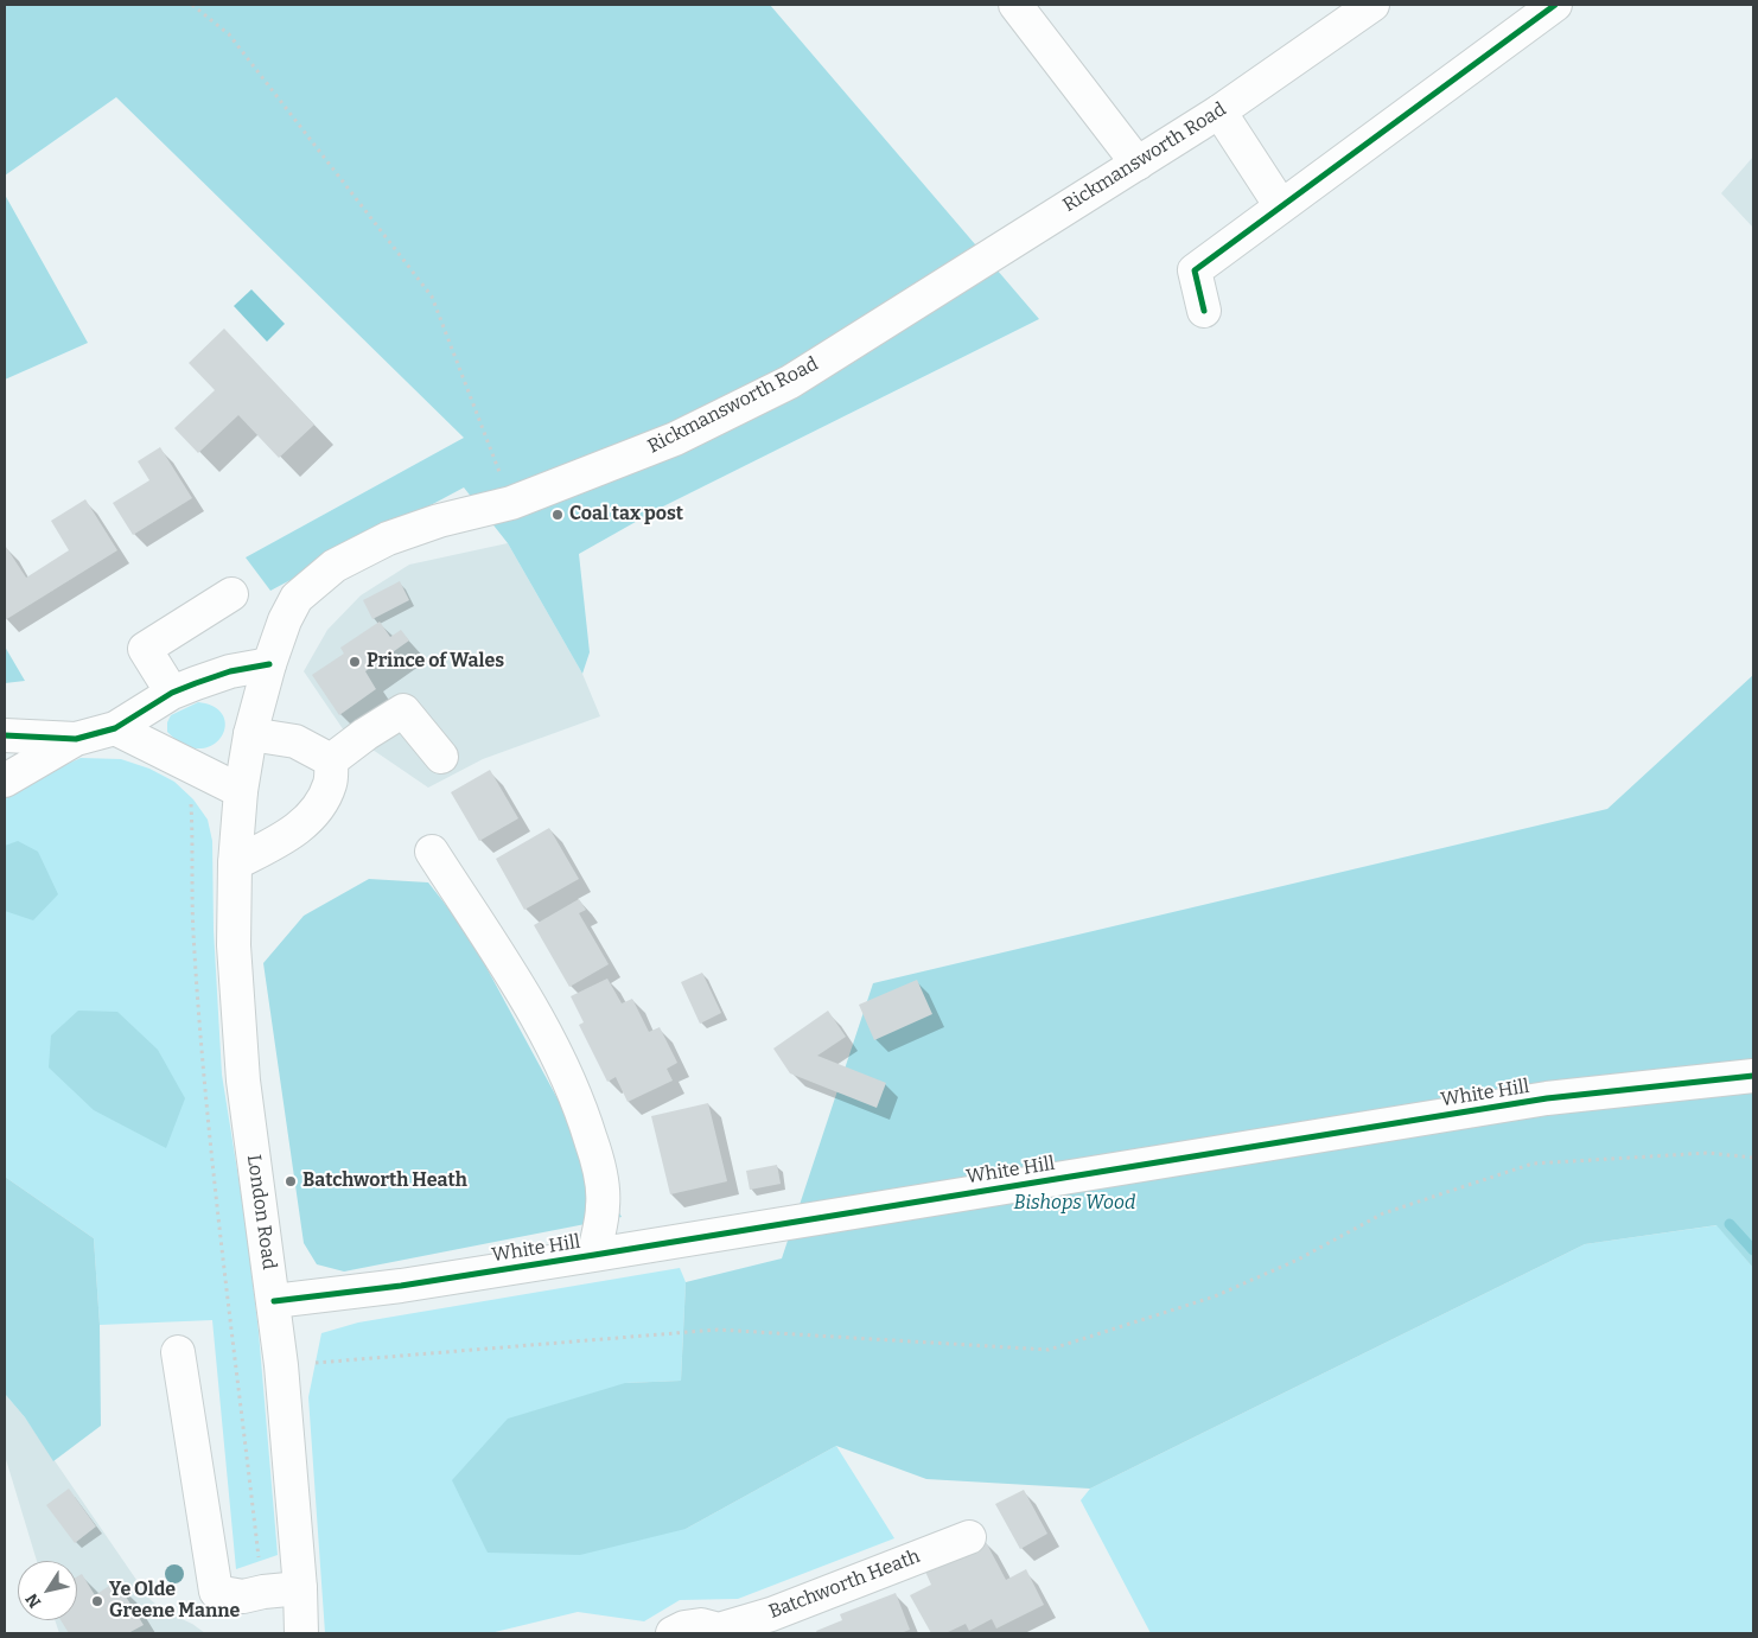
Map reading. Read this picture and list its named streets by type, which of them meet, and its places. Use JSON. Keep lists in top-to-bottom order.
{
  "streets": {
    "street": [
      "Rickmansworth Road",
      "White Hill",
      "London Road",
      "Batchworth Heath"
    ]
  },
  "crossings": [
    ["Rickmansworth Road", "London Road"],
    ["White Hill", "London Road"]
  ],
  "parks": ["Bishops Wood"],
  "places": [
    "Coal tax post",
    "Prince of Wales",
    "Batchworth Heath",
    "Ye Olde Greene Manne"
  ],
  "north": "bottom left"
}
